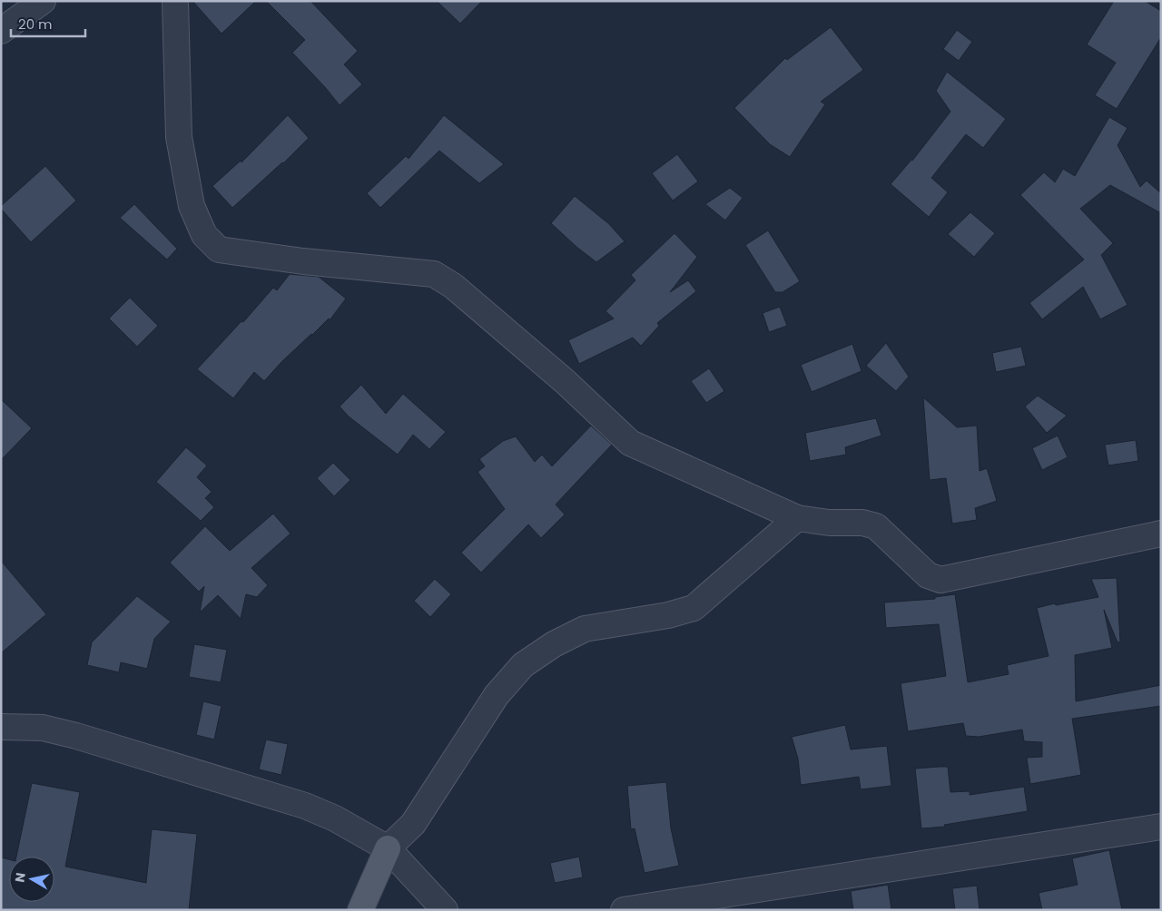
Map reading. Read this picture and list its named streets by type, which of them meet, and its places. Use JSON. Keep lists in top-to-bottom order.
{
  "scale_bar": "20 m",
  "north": "left"
}
